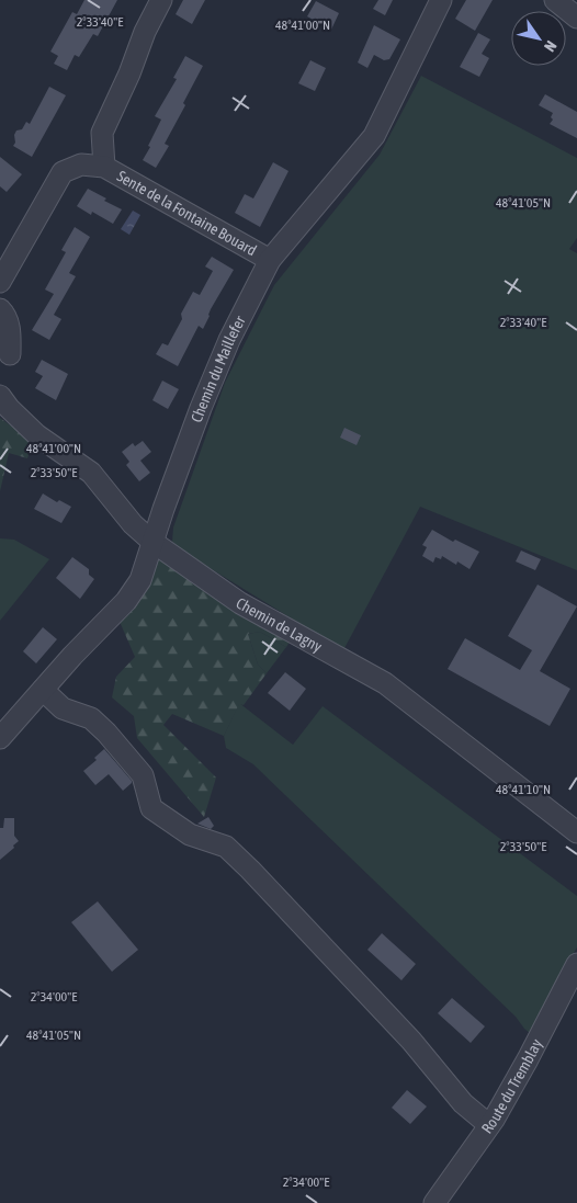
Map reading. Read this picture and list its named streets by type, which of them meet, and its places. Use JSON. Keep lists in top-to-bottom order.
{
  "streets": {
    "street": [
      "Sente de la Fontaine Bouard",
      "Chemin du Maillefer",
      "Chemin de Lagny",
      "Route du Tremblay"
    ]
  },
  "crossings": [
    ["Sente de la Fontaine Bouard", "Chemin du Maillefer"],
    ["Chemin du Maillefer", "Chemin de Lagny"]
  ],
  "north": "bottom right",
  "coordinates": [
    "2°33'40\"E",
    "48°41'00\"N",
    "48°41'05\"N",
    "2°33'50\"E",
    "48°41'10\"N",
    "2°34'00\"E"
  ]
}
